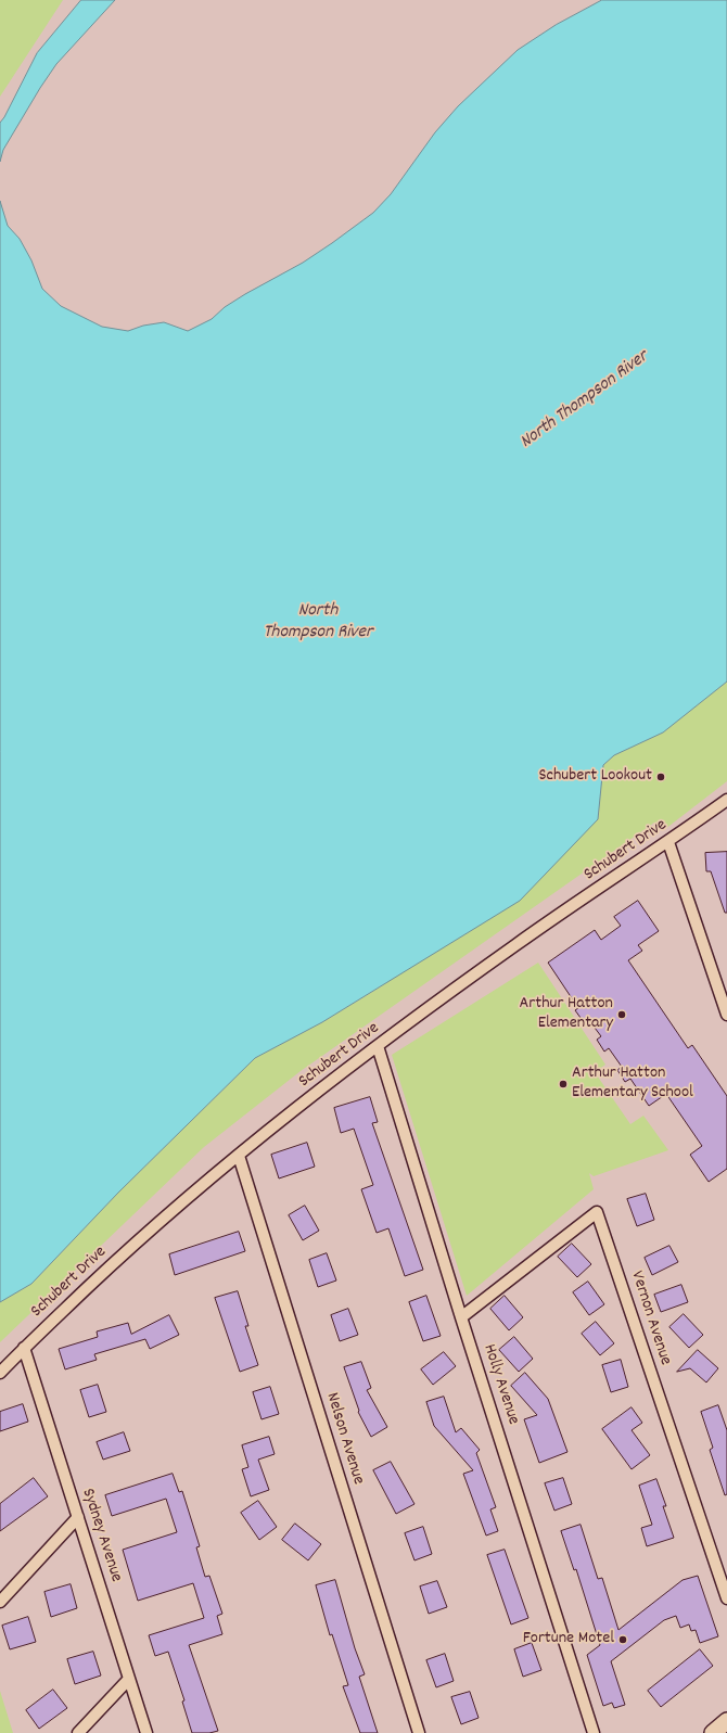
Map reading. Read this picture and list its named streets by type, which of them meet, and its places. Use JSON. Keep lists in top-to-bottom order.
{
  "streets": {
    "street": [
      "Schubert Drive",
      "Vernon Avenue",
      "Holly Avenue",
      "Nelson Avenue",
      "Sydney Avenue"
    ]
  },
  "crossings": [
    ["Schubert Drive", "Holly Avenue"],
    ["Schubert Drive", "Nelson Avenue"],
    ["Schubert Drive", "Sydney Avenue"],
    ["Vernon Avenue", "Holly Avenue"]
  ],
  "water": ["North Thompson River"],
  "places": [
    "Schubert Lookout",
    "Arthur Hatton Elementary",
    "Arthur Hatton Elementary School",
    "Fortune Motel"
  ]
}
